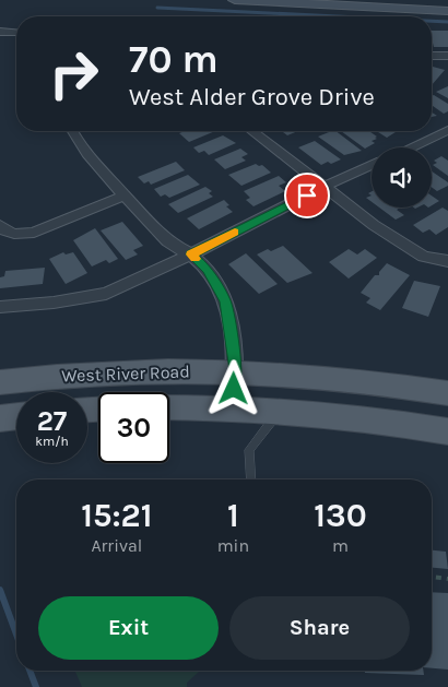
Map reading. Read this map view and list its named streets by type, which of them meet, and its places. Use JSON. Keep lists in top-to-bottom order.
{
  "streets": {
    "main road": ["West River Road"]
  },
  "page": {
    "turn": ["70 m", "West Alder Grove Drive"],
    "speed": "27 km/h",
    "limit": "30",
    "eta": [
      "15:21",
      "Arrival",
      "1",
      "min",
      "130",
      "m"
    ],
    "buttons": ["Exit", "Share"]
  }
}
